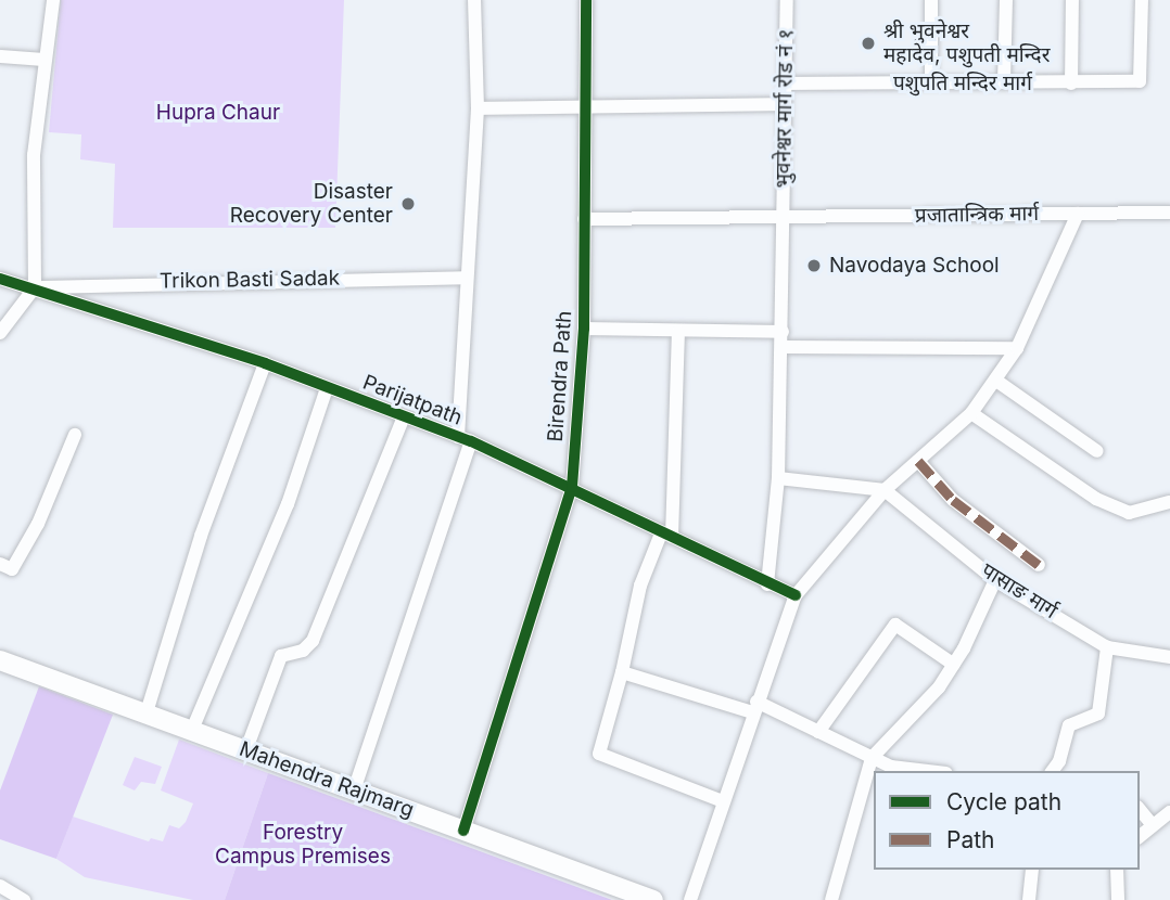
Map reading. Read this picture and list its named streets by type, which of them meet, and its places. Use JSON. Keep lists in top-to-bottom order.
{
  "streets": {
    "highway": ["Mahendra Rajmarg"],
    "street": [
      "पशुपति मन्दिर मार्ग",
      "भुवनेश्वर मार्ग रोड नं १",
      "प्रजातान्त्रिक मार्ग",
      "Trikon Basti Sadak",
      "Birendra Path",
      "Parijatpath",
      "पासाङ मार्ग"
    ]
  },
  "crossings": [
    ["पशुपति मन्दिर मार्ग", "भुवनेश्वर मार्ग रोड नं १"],
    ["भुवनेश्वर मार्ग रोड नं १", "प्रजातान्त्रिक मार्ग"],
    ["भुवनेश्वर मार्ग रोड नं १", "Parijatpath"],
    ["प्रजातान्त्रिक मार्ग", "Birendra Path"],
    ["Trikon Basti Sadak", "Parijatpath"],
    ["Birendra Path", "Parijatpath"],
    ["Birendra Path", "Mahendra Rajmarg"]
  ],
  "parks": ["Hupra Chaur", "Forestry Campus Premises"],
  "places": ["श्री भुवनेश्वर महादेव, पशुपती मन्दिर", "Disaster Recovery Center", "Navodaya School"],
  "legend": ["Cycle path", "Path"]
}
